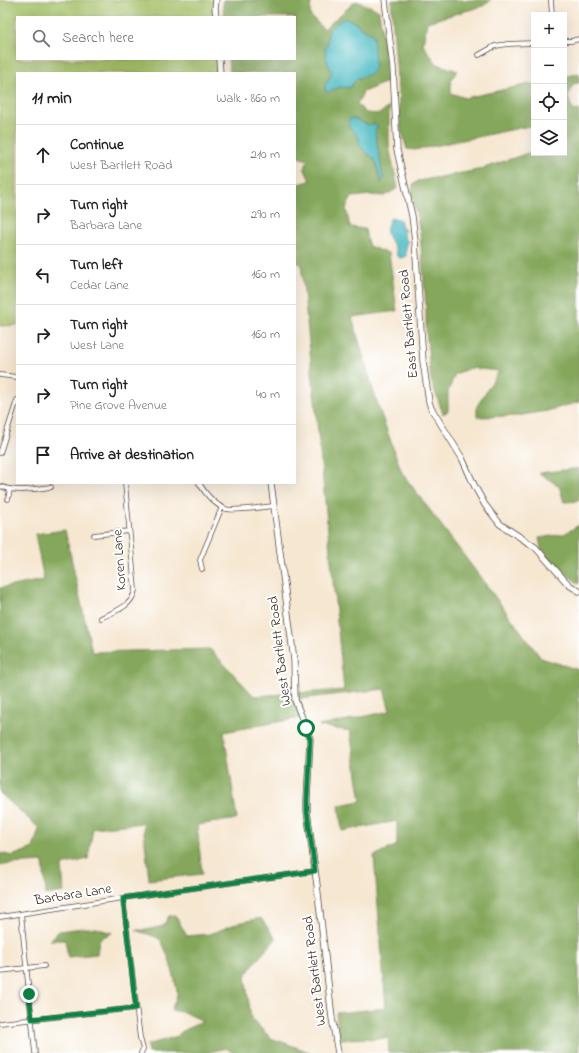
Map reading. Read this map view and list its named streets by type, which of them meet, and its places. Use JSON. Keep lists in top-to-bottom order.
{
  "streets": {
    "street": [
      "East Bartlett Road",
      "Koren Lane",
      "West Bartlett Road",
      "Barbara Lane"
    ]
  },
  "crossings": [
    ["West Bartlett Road", "Barbara Lane"]
  ],
  "page": {
    "map_buttons": ["+", "−"],
    "search": "Search here",
    "heading": ["11 min", "Walk · 860 m"],
    "list": [
      ["Continue", "West Bartlett Road", "210 m"],
      ["Turn right", "Barbara Lane", "290 m"],
      ["Turn left", "Cedar Lane", "160 m"],
      ["Turn right", "West Lane", "160 m"],
      ["Turn right", "Pine Grove Avenue", "40 m"],
      "Arrive at destination"
    ]
  }
}
